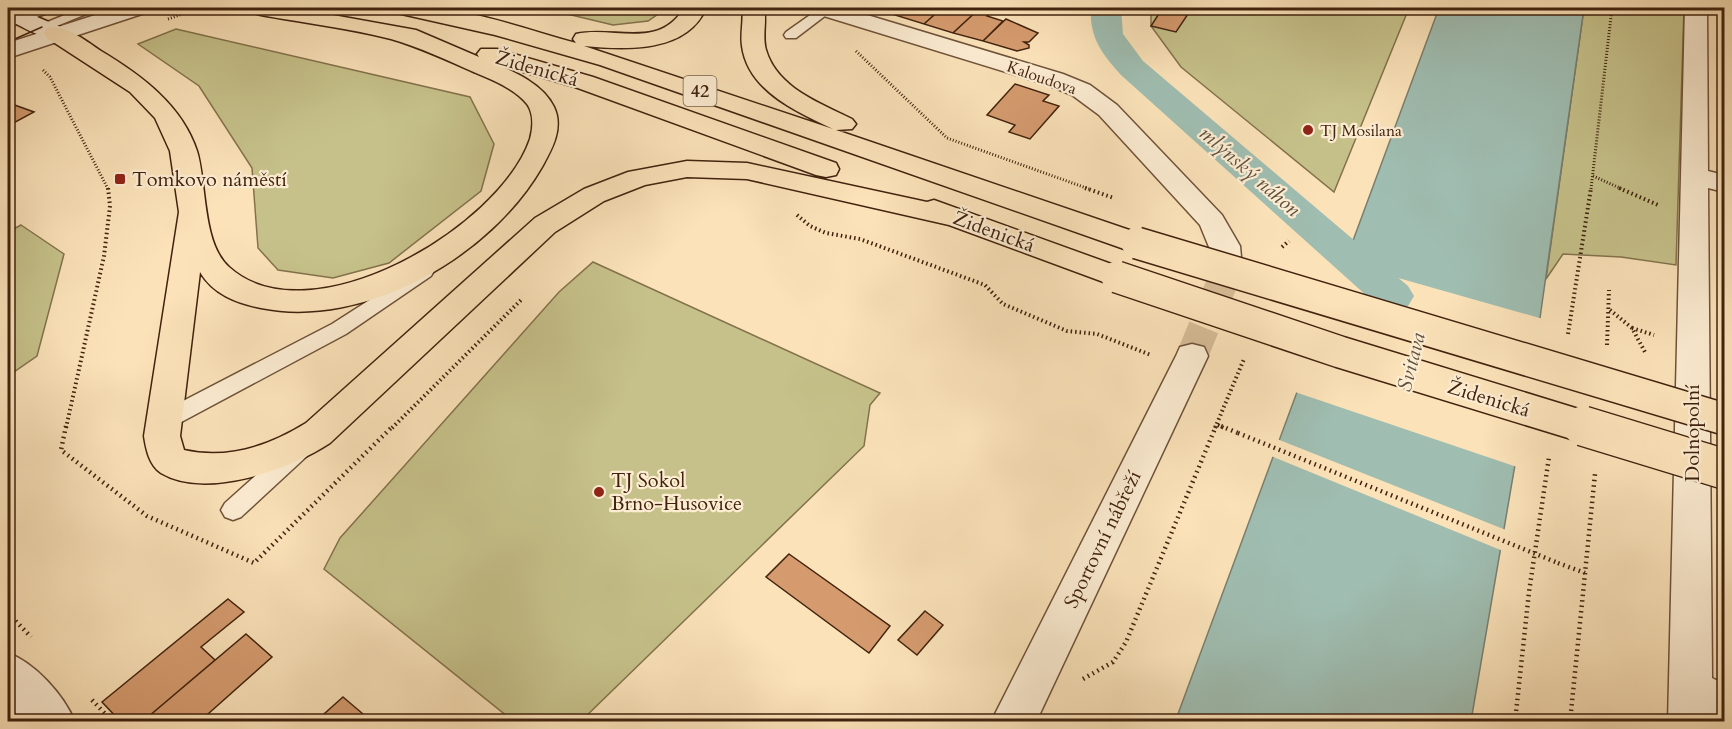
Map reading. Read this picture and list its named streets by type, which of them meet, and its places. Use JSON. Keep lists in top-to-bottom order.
{
  "streets": {
    "highway": ["Židenická", "42"],
    "street": ["Kaloudova", "Dolnopolní", "Sportovní nábřeží"]
  },
  "water": ["mlýnský náhon", "Svitava"],
  "places": {
    "other": ["TJ Mosilana", "TJ Sokol Brno-Husovice"],
    "transit": ["Tomkovo náměstí"]
  }
}
